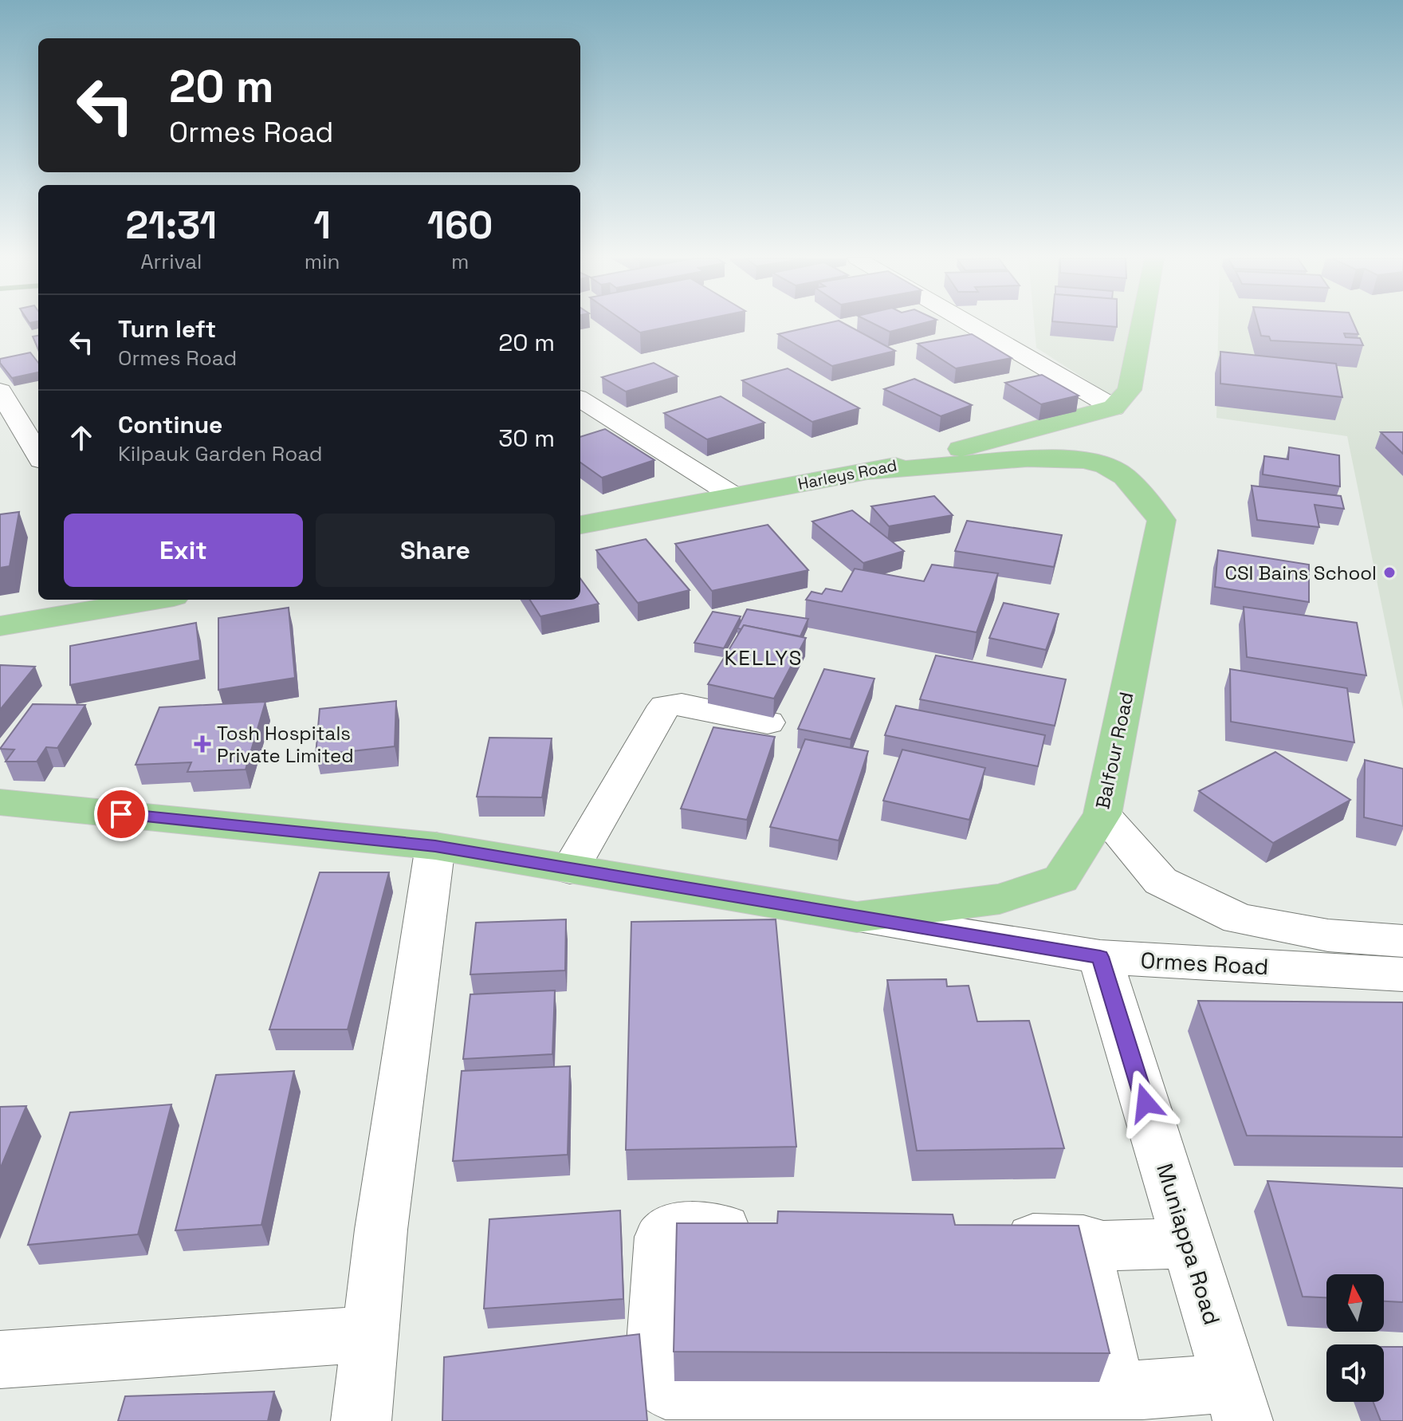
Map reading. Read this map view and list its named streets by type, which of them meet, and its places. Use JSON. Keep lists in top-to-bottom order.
{
  "streets": {
    "main road": ["Harleys Road", "Balfour Road"],
    "street": ["Ormes Road", "Muniappa Road"]
  },
  "crossings": [
    ["Harleys Road", "Balfour Road"],
    ["Balfour Road", "Ormes Road"],
    ["Ormes Road", "Muniappa Road"]
  ],
  "districts": ["KELLYS"],
  "places": {
    "other": ["CSI Bains School"],
    "health": ["Tosh Hospitals Private Limited"]
  },
  "north": "top",
  "page": {
    "turn": ["20 m", "Ormes Road"],
    "eta": [
      "21:31",
      "Arrival",
      "1",
      "min",
      "160",
      "m"
    ],
    "list": [
      {
        "name": "Turn left",
        "note": "Ormes Road",
        "value": "20 m"
      },
      {
        "name": "Continue",
        "note": "Kilpauk Garden Road",
        "value": "30 m"
      }
    ],
    "buttons": ["Exit", "Share"]
  }
}
